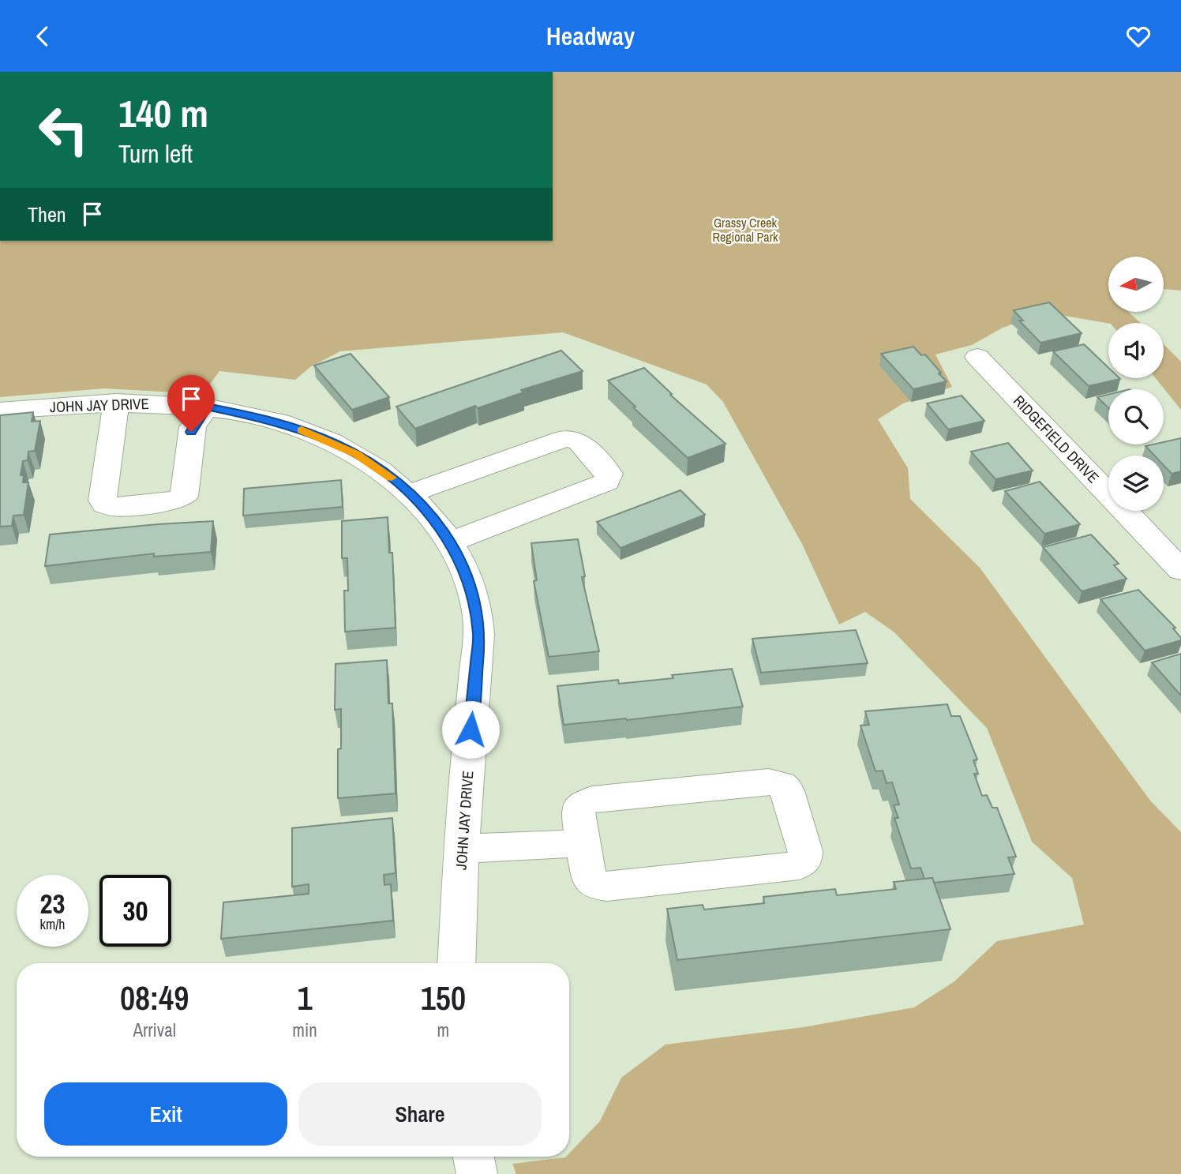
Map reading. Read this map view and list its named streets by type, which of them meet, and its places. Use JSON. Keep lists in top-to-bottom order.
{
  "streets": {
    "street": ["JOHN JAY DRIVE", "RIDGEFIELD DRIVE"]
  },
  "parks": ["Grassy Creek Regional Park"],
  "north": "left",
  "page": {
    "header": "Headway",
    "turn": ["140 m", "Turn left"],
    "then": "Then",
    "speed": "23 km/h",
    "limit": "30",
    "eta": [
      "08:49",
      "Arrival",
      "1",
      "min",
      "150",
      "m"
    ],
    "buttons": ["Exit", "Share"]
  }
}
